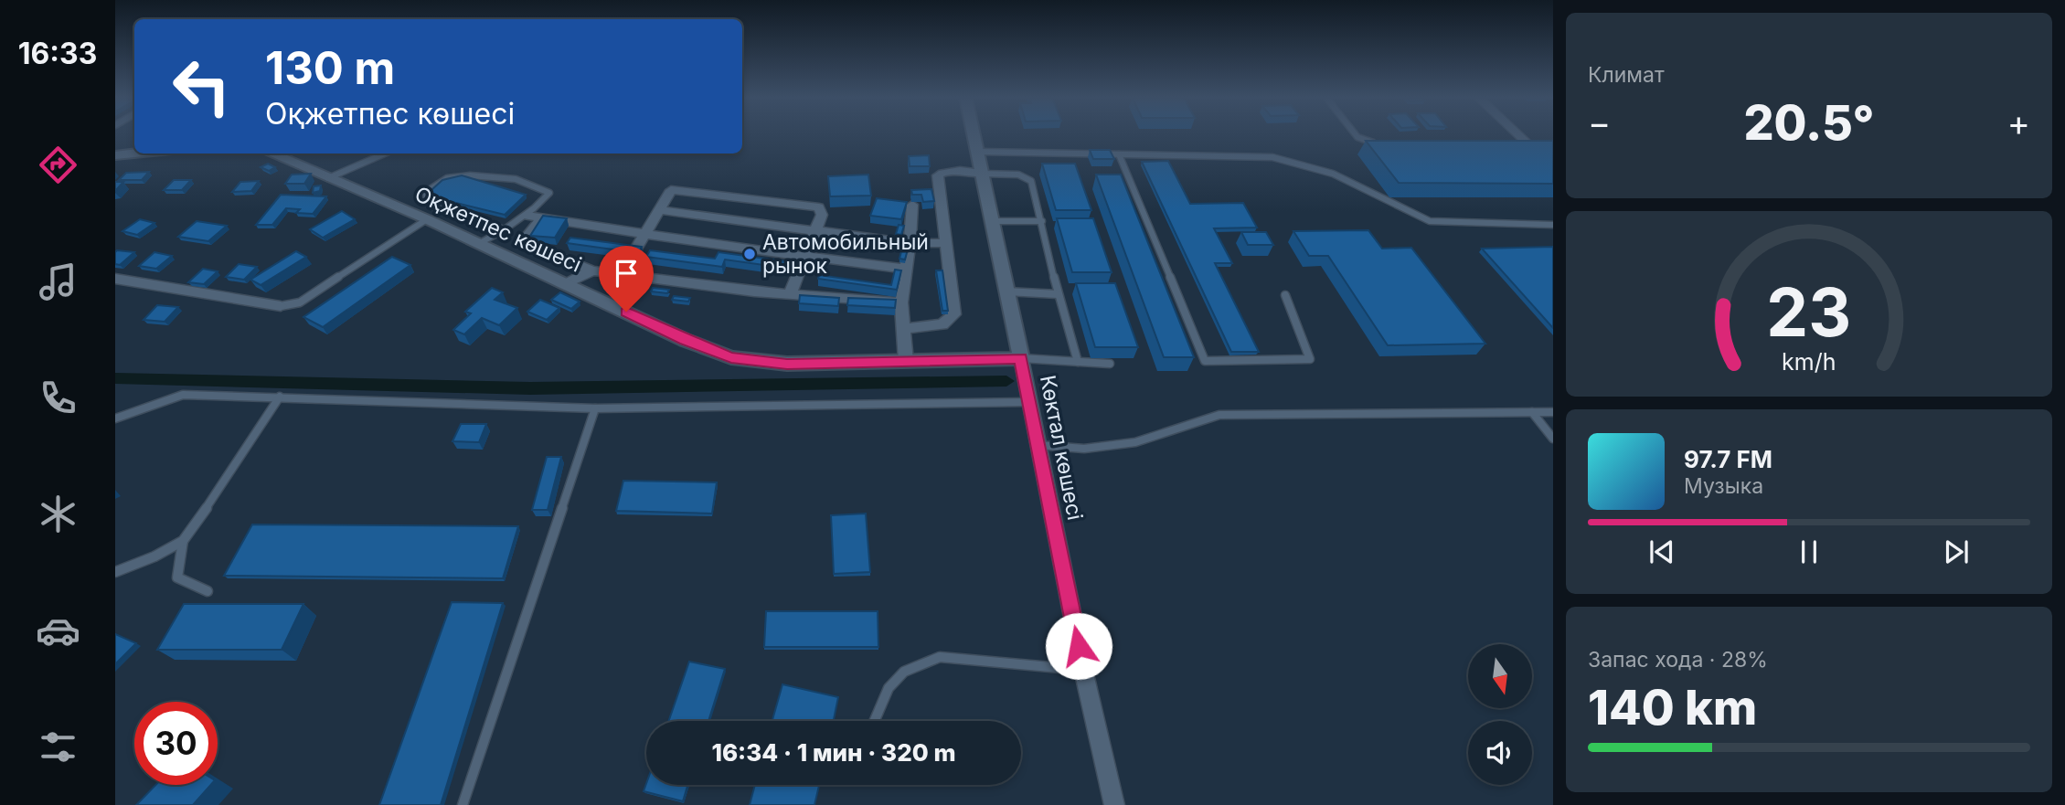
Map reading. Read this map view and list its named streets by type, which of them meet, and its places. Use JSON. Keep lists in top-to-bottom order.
{
  "streets": {
    "street": ["Оқжетпес көшесі", "Көктал көшесі"]
  },
  "crossings": [
    ["Оқжетпес көшесі", "Көктал көшесі"]
  ],
  "places": ["Автомобильный рынок"],
  "north": "bottom",
  "page": {
    "tabs": "16:33",
    "tile": [
      "Климат",
      ["Запас хода · 28%", "140 km"]
    ],
    "turn": ["130 m", "Оқжетпес көшесі"],
    "heat": ["−", "20.5°", "+"],
    "song": ["97.7 FM", "Музыка"],
    "limit": "30",
    "trip": "16:34 · 1 мин · 320 m",
    "gauge": ["23", "km/h"]
  }
}
